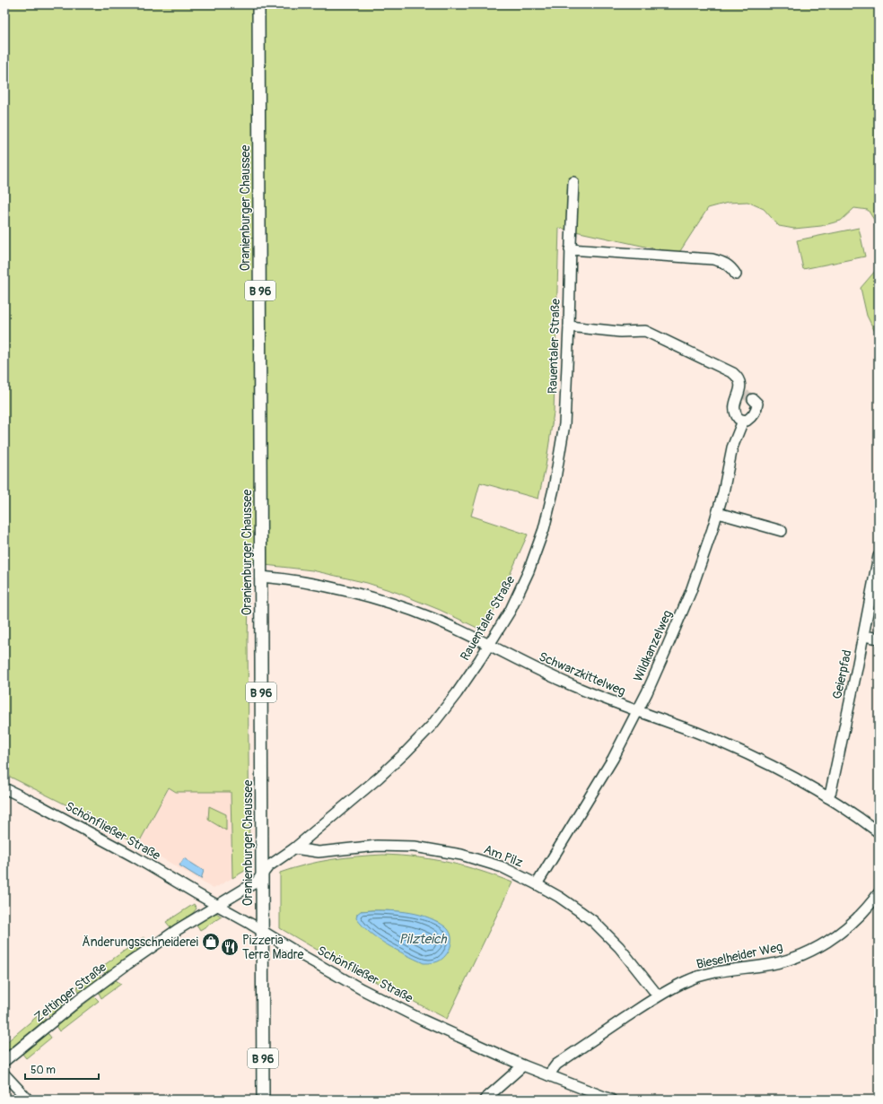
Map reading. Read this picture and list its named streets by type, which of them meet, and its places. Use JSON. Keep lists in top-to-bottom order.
{
  "streets": {
    "main road": ["Oranienburger Chaussee", "B 96"],
    "street": [
      "Rauentaler Straße",
      "Wildkanzelweg",
      "Schwarzkittelweg",
      "Geierpfad",
      "Schönfließer Straße",
      "Am Pilz",
      "Bieselheider Weg",
      "Zeltinger Straße"
    ]
  },
  "crossings": [
    ["Oranienburger Chaussee", "Rauentaler Straße"],
    ["Oranienburger Chaussee", "Schwarzkittelweg"],
    ["Oranienburger Chaussee", "Schönfließer Straße"],
    ["Oranienburger Chaussee", "Zeltinger Straße"],
    ["Rauentaler Straße", "Schwarzkittelweg"],
    ["Rauentaler Straße", "Am Pilz"],
    ["Rauentaler Straße", "Zeltinger Straße"],
    ["Wildkanzelweg", "Schwarzkittelweg"],
    ["Wildkanzelweg", "Am Pilz"],
    ["Schwarzkittelweg", "Geierpfad"],
    ["Schönfließer Straße", "Bieselheider Weg"],
    ["Schönfließer Straße", "Zeltinger Straße"],
    ["Am Pilz", "Bieselheider Weg"]
  ],
  "water": ["Pilzteich"],
  "places": {
    "shop": ["Änderungsschneiderei"],
    "restaurant": ["Pizzeria Terra Madre"]
  },
  "scale_bar": "50 m"
}
